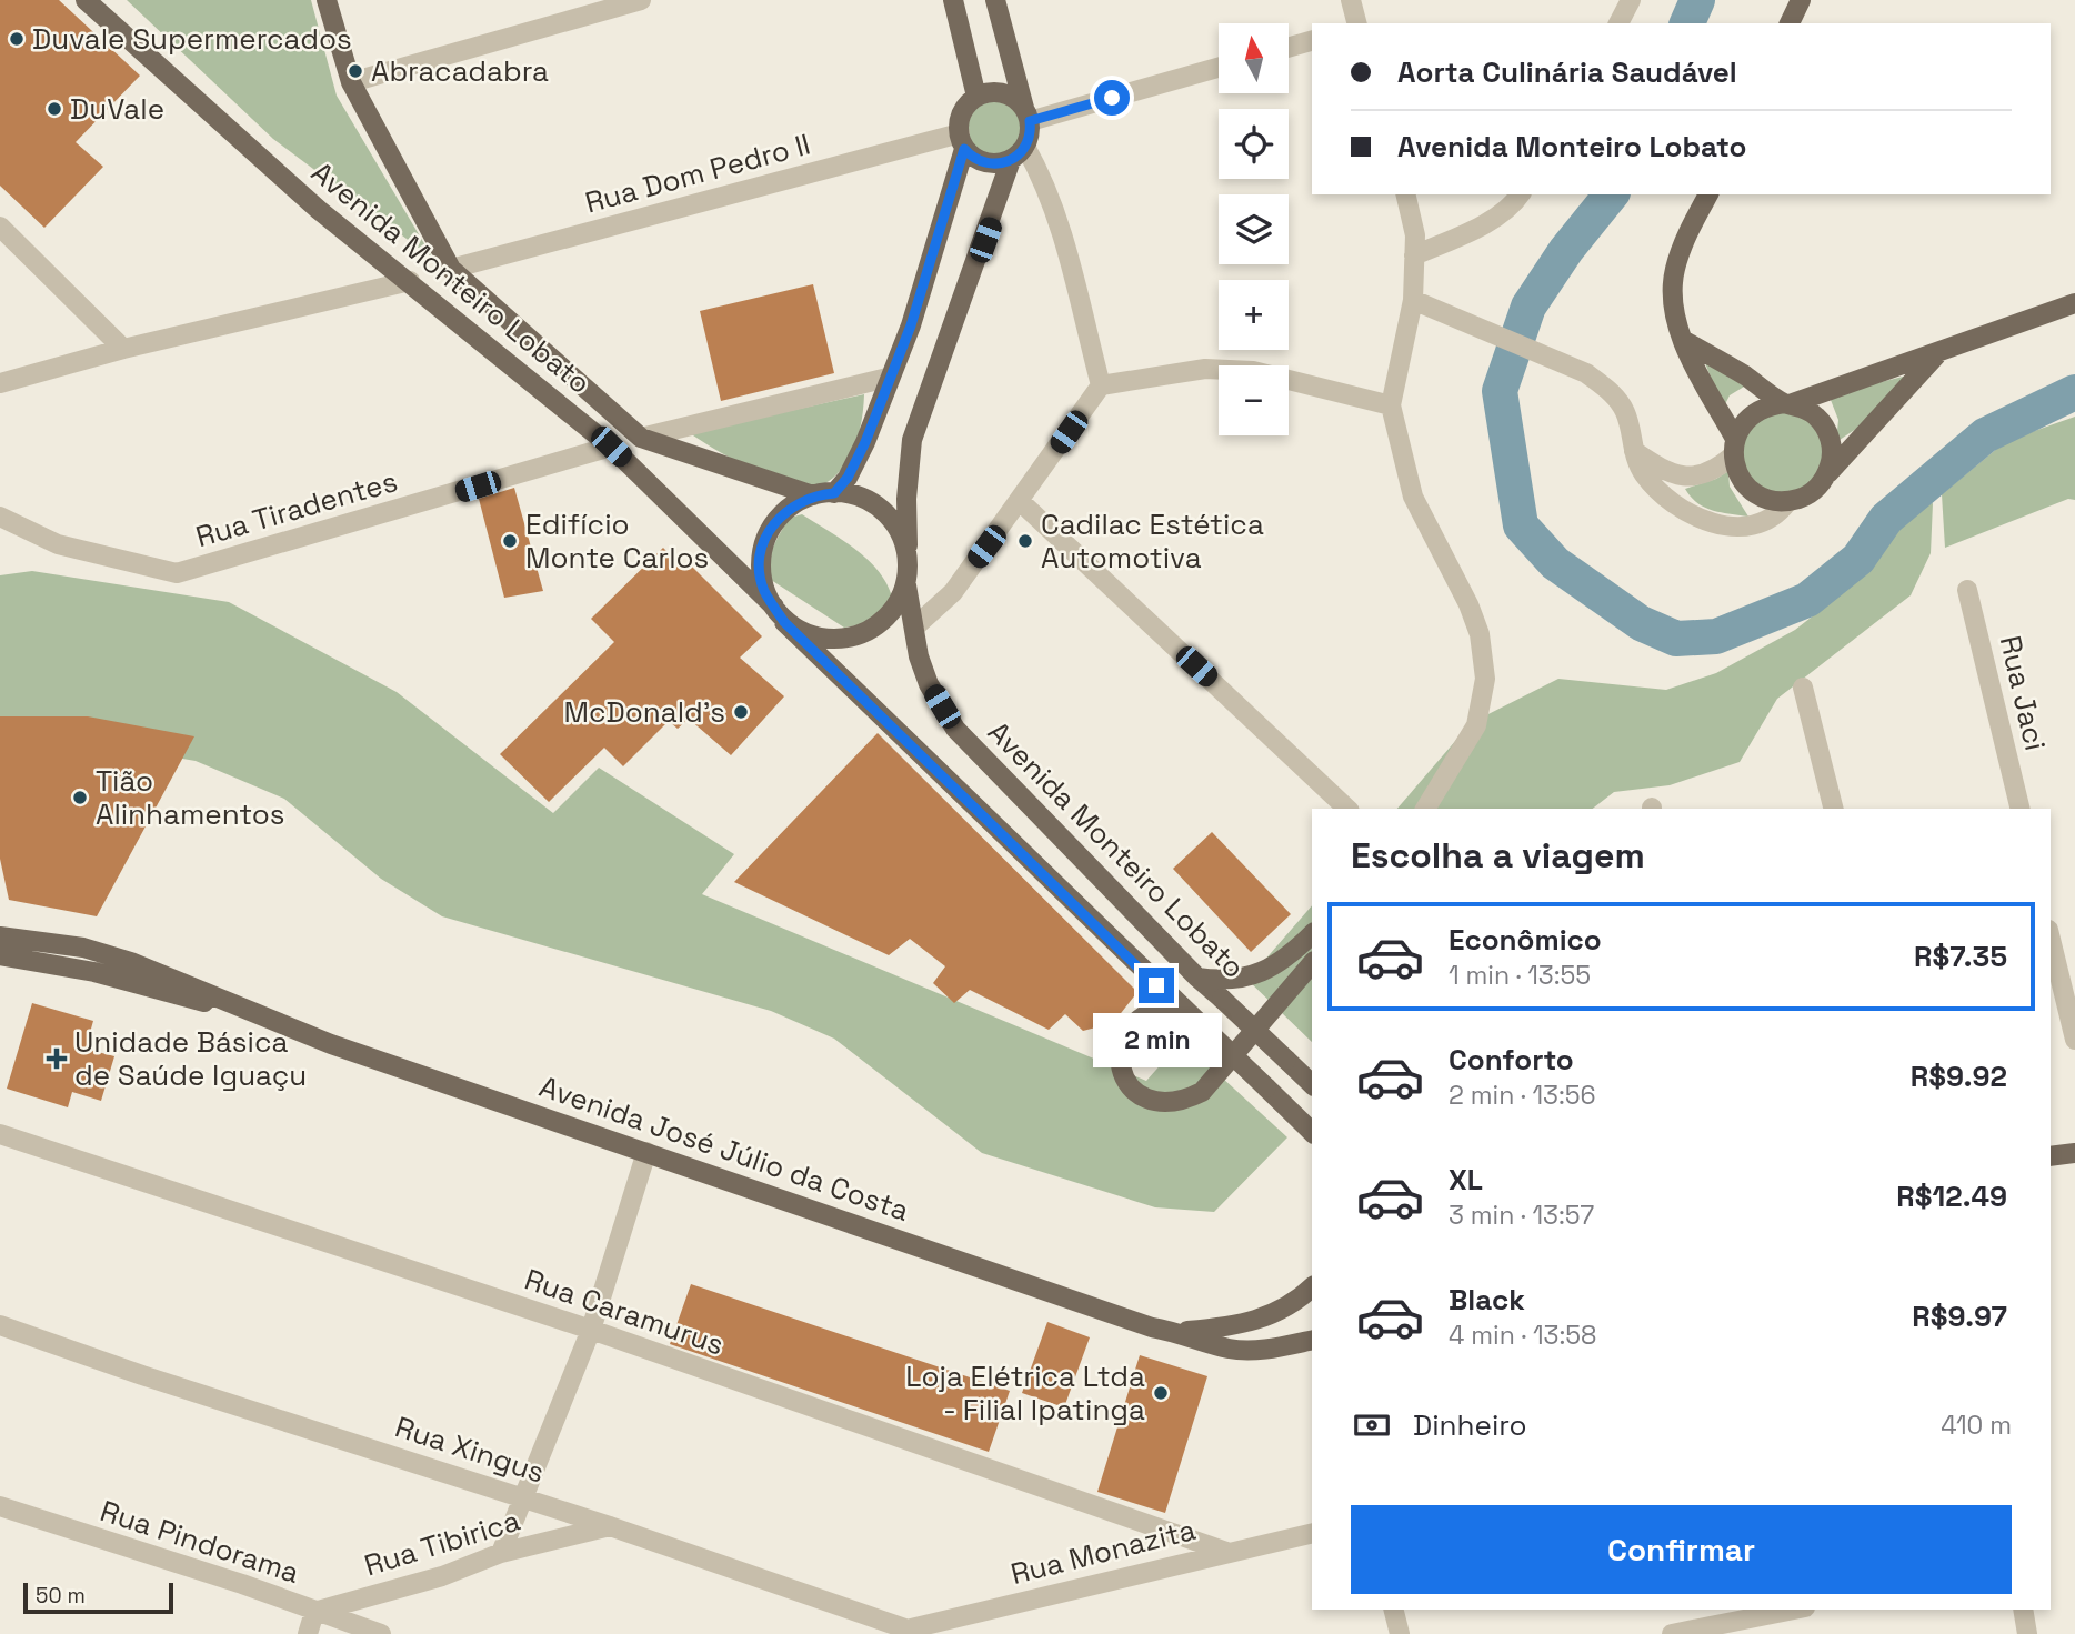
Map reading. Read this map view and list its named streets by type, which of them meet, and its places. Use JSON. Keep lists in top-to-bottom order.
{
  "streets": {
    "main road": ["Avenida Monteiro Lobato", "Avenida José Júlio da Costa"],
    "street": [
      "Rua Dom Pedro II",
      "Rua Tiradentes",
      "Rua Jaci",
      "Rua Caramurus",
      "Rua Xingus",
      "Rua Pindorama",
      "Rua Tibirica",
      "Rua Monazita"
    ]
  },
  "crossings": [
    ["Rua Dom Pedro II", "Avenida Monteiro Lobato"],
    ["Avenida Monteiro Lobato", "Rua Tiradentes"],
    ["Rua Caramurus", "Rua Monazita"],
    ["Rua Xingus", "Rua Tibirica"],
    ["Rua Xingus", "Rua Monazita"],
    ["Rua Pindorama", "Rua Tibirica"]
  ],
  "places": {
    "other": [
      "Duvale Supermercados",
      "Abracadabra",
      "DuVale",
      "Edifício Monte Carlos",
      "Cadilac Estética Automotiva",
      "McDonald's",
      "Tião Alinhamentos",
      "Loja Elétrica Ltda - Filial Ipatinga"
    ],
    "health": ["Unidade Básica de Saúde Iguaçu"]
  },
  "scale_bar": "50 m",
  "north": "top",
  "page": {
    "map_buttons": ["+", "−"],
    "banner": ["Aorta Culinária Saudável", "Avenida Monteiro Lobato"],
    "heading": "Escolha a viagem",
    "list": [
      {
        "name": "Econômico",
        "note": "1 min · 13:55",
        "value": "R$7.35"
      },
      {
        "name": "Conforto",
        "note": "2 min · 13:56",
        "value": "R$9.92"
      },
      {
        "name": "XL",
        "note": "3 min · 13:57",
        "value": "R$12.49"
      },
      {
        "name": "Black",
        "note": "4 min · 13:58",
        "value": "R$9.97"
      }
    ],
    "bubble": "2 min",
    "pay": ["Dinheiro", "410 m"],
    "buttons": "Confirmar",
    "scale": "50 m"
  }
}
